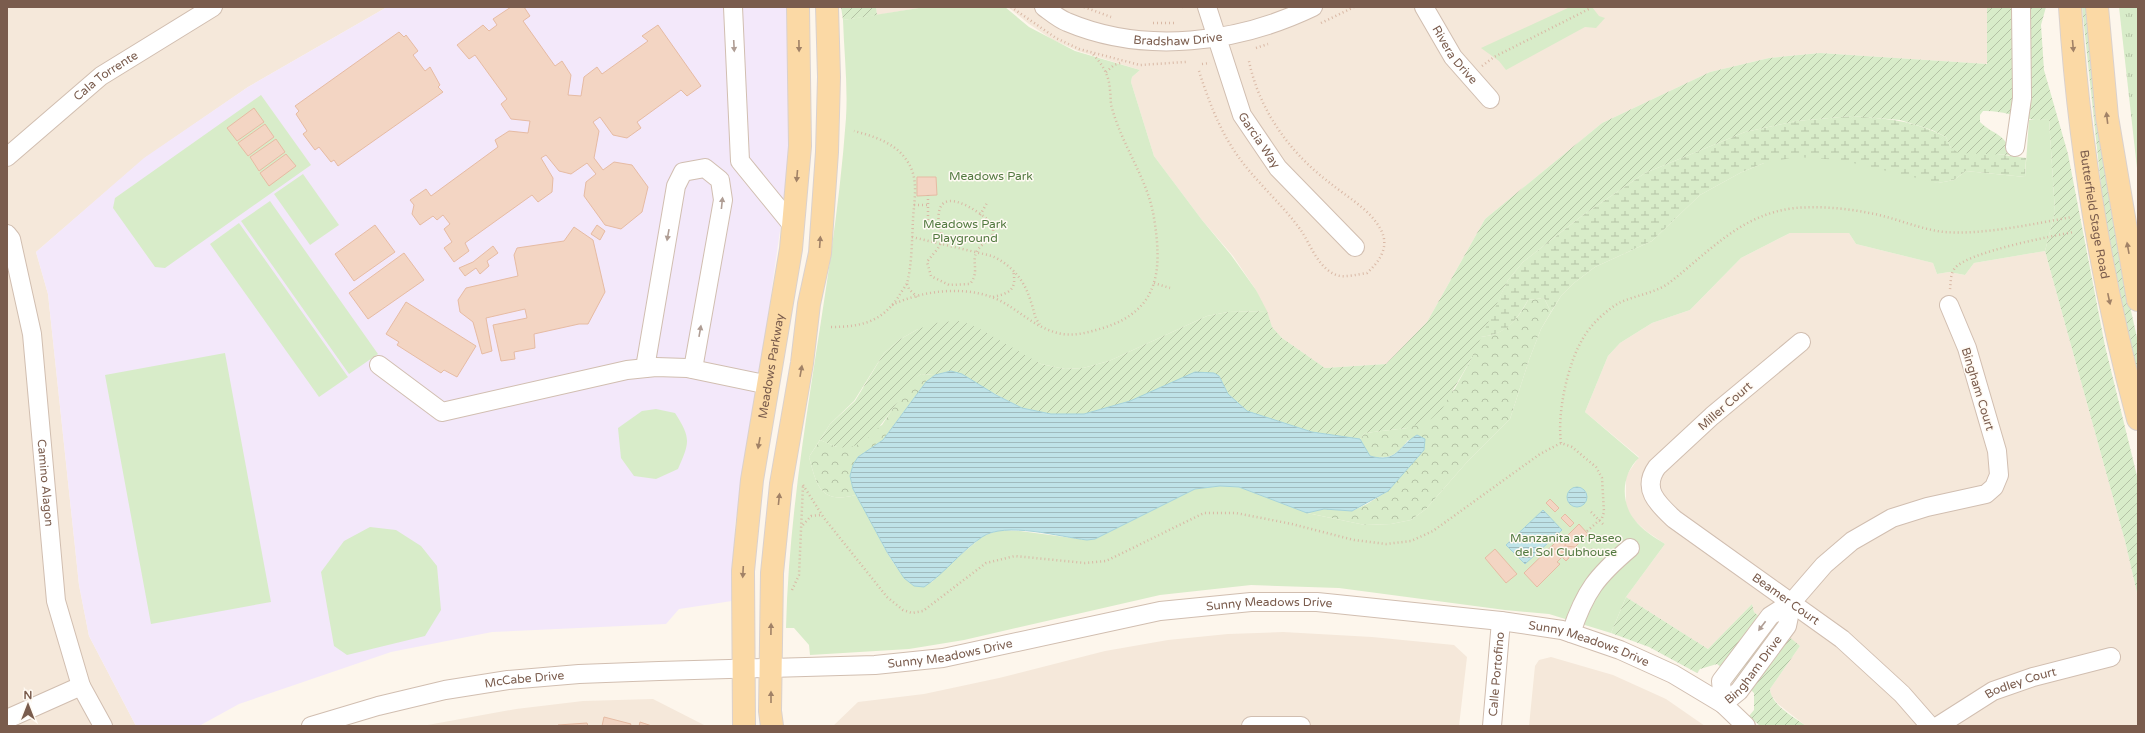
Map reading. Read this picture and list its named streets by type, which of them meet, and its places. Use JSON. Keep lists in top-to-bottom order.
{
  "streets": {
    "main road": ["Butterfield Stage Road", "Meadows Parkway"],
    "street": [
      "Bradshaw Drive",
      "Rivera Drive",
      "Cala Torrente",
      "Garcia Way",
      "Bingham Court",
      "Miller Court",
      "Camino Alagon",
      "Beamer Court",
      "Sunny Meadows Drive",
      "Bingham Drive",
      "Calle Portofino",
      "McCabe Drive",
      "Bodley Court"
    ]
  },
  "crossings": [
    ["Bradshaw Drive", "Garcia Way"],
    ["Meadows Parkway", "Sunny Meadows Drive"],
    ["Meadows Parkway", "McCabe Drive"],
    ["Bingham Court", "Bingham Drive"],
    ["Miller Court", "Beamer Court"],
    ["Beamer Court", "Bingham Drive"],
    ["Sunny Meadows Drive", "Bingham Drive"],
    ["Sunny Meadows Drive", "Calle Portofino"],
    ["Sunny Meadows Drive", "McCabe Drive"]
  ],
  "parks": ["Meadows Park", "Meadows Park Playground", "Manzanita at Paseo del Sol Clubhouse"],
  "north": "top"
}
